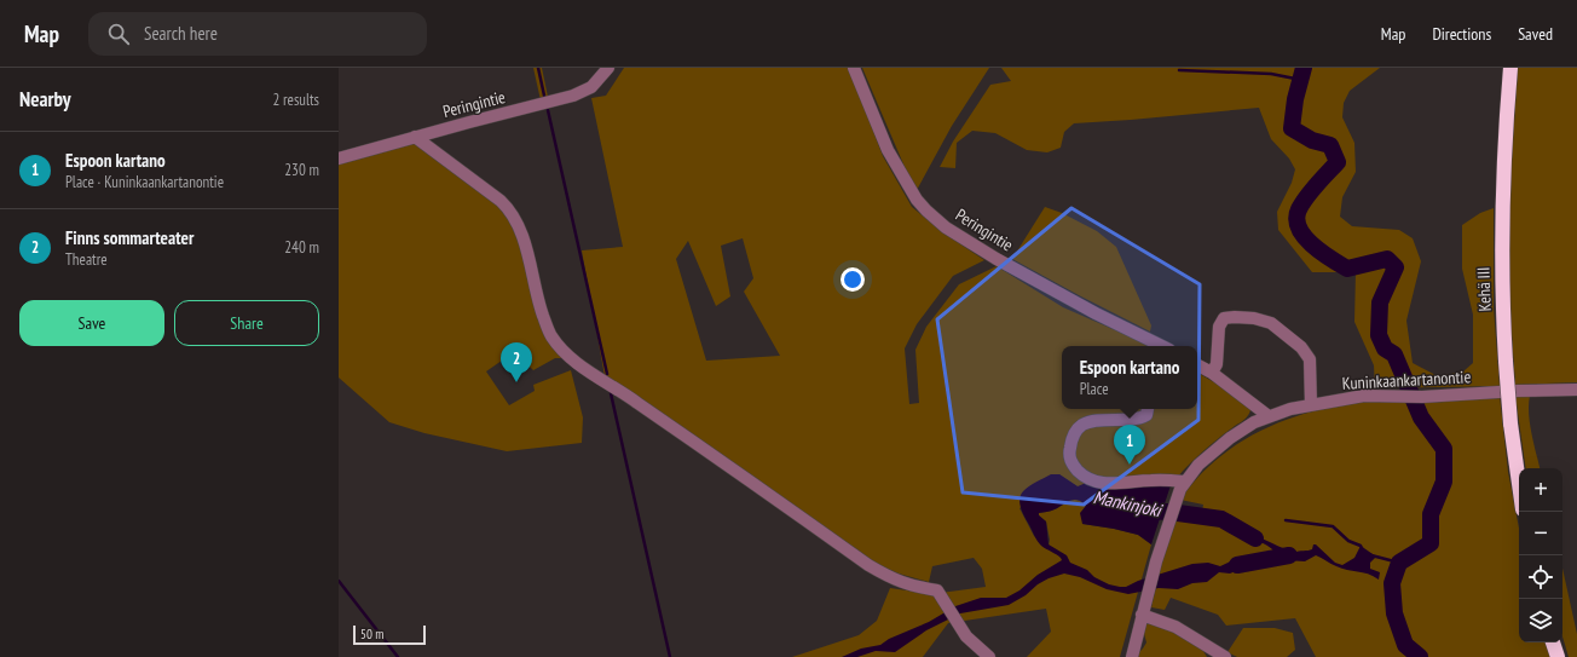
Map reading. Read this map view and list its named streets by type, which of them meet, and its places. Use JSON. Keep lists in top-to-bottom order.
{
  "streets": {
    "highway": ["Kehä III"],
    "street": ["Peringintie", "Kuninkaankartanontie"]
  },
  "water": ["Mankinjoki"],
  "scale_bar": "50 m",
  "page": {
    "header": "Map",
    "search": "Search here",
    "nav": ["Map", "Directions", "Saved"],
    "heading": ["Nearby", "2 results"],
    "list": [
      {
        "mark": "1",
        "name": "Espoon kartano",
        "note": "Place · Kuninkaankartanontie",
        "value": "230 m"
      },
      {
        "mark": "2",
        "name": "Finns sommarteater",
        "note": "Theatre",
        "value": "240 m"
      }
    ],
    "buttons": ["Save", "Share"],
    "pins": ["2", "1"],
    "popup": ["Espoon kartano", "Place"],
    "map_buttons": ["+", "−"],
    "scale": "50 m"
  }
}
